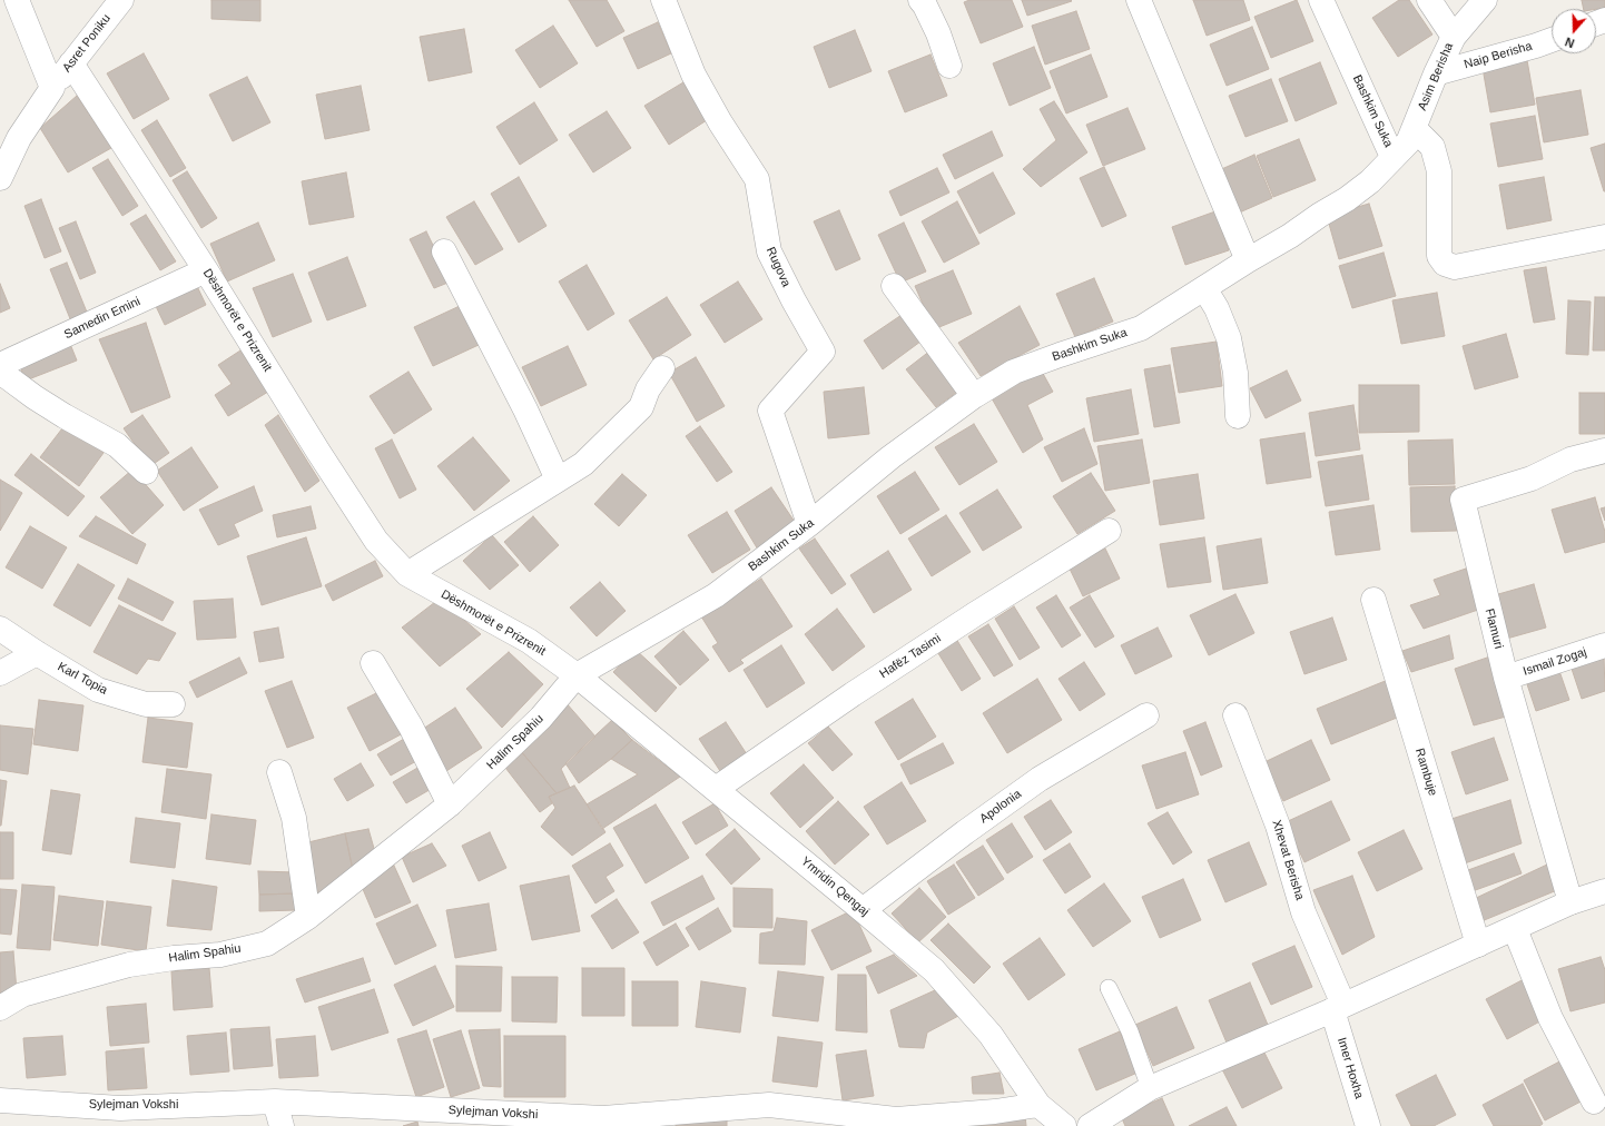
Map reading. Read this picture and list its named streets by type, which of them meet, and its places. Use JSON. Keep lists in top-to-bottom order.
{
  "streets": {
    "street": [
      "Asret Poniku",
      "Naip Berisha",
      "Asim Berisha",
      "Bashkim Suka",
      "Rugova",
      "Samedin Emini",
      "Dëshmorët e Prizrenit",
      "Flamuri",
      "Hafëz Tasimi",
      "Ismail Zogaj",
      "Karl Topia",
      "Halim Spahiu",
      "Rambuje",
      "Apolonia",
      "Xhevat Berisha",
      "Ymridin Qengaj",
      "Imer Hoxha",
      "Sylejman Vokshi"
    ]
  },
  "crossings": [
    ["Asret Poniku", "Dëshmorët e Prizrenit"],
    ["Naip Berisha", "Asim Berisha"],
    ["Asim Berisha", "Bashkim Suka"],
    ["Bashkim Suka", "Rugova"],
    ["Bashkim Suka", "Dëshmorët e Prizrenit"],
    ["Bashkim Suka", "Halim Spahiu"],
    ["Bashkim Suka", "Ymridin Qengaj"],
    ["Samedin Emini", "Dëshmorët e Prizrenit"],
    ["Dëshmorët e Prizrenit", "Halim Spahiu"],
    ["Dëshmorët e Prizrenit", "Ymridin Qengaj"],
    ["Flamuri", "Ismail Zogaj"],
    ["Hafëz Tasimi", "Ymridin Qengaj"],
    ["Halim Spahiu", "Ymridin Qengaj"],
    ["Apolonia", "Ymridin Qengaj"],
    ["Xhevat Berisha", "Imer Hoxha"],
    ["Ymridin Qengaj", "Sylejman Vokshi"]
  ],
  "north": "bottom"
}
